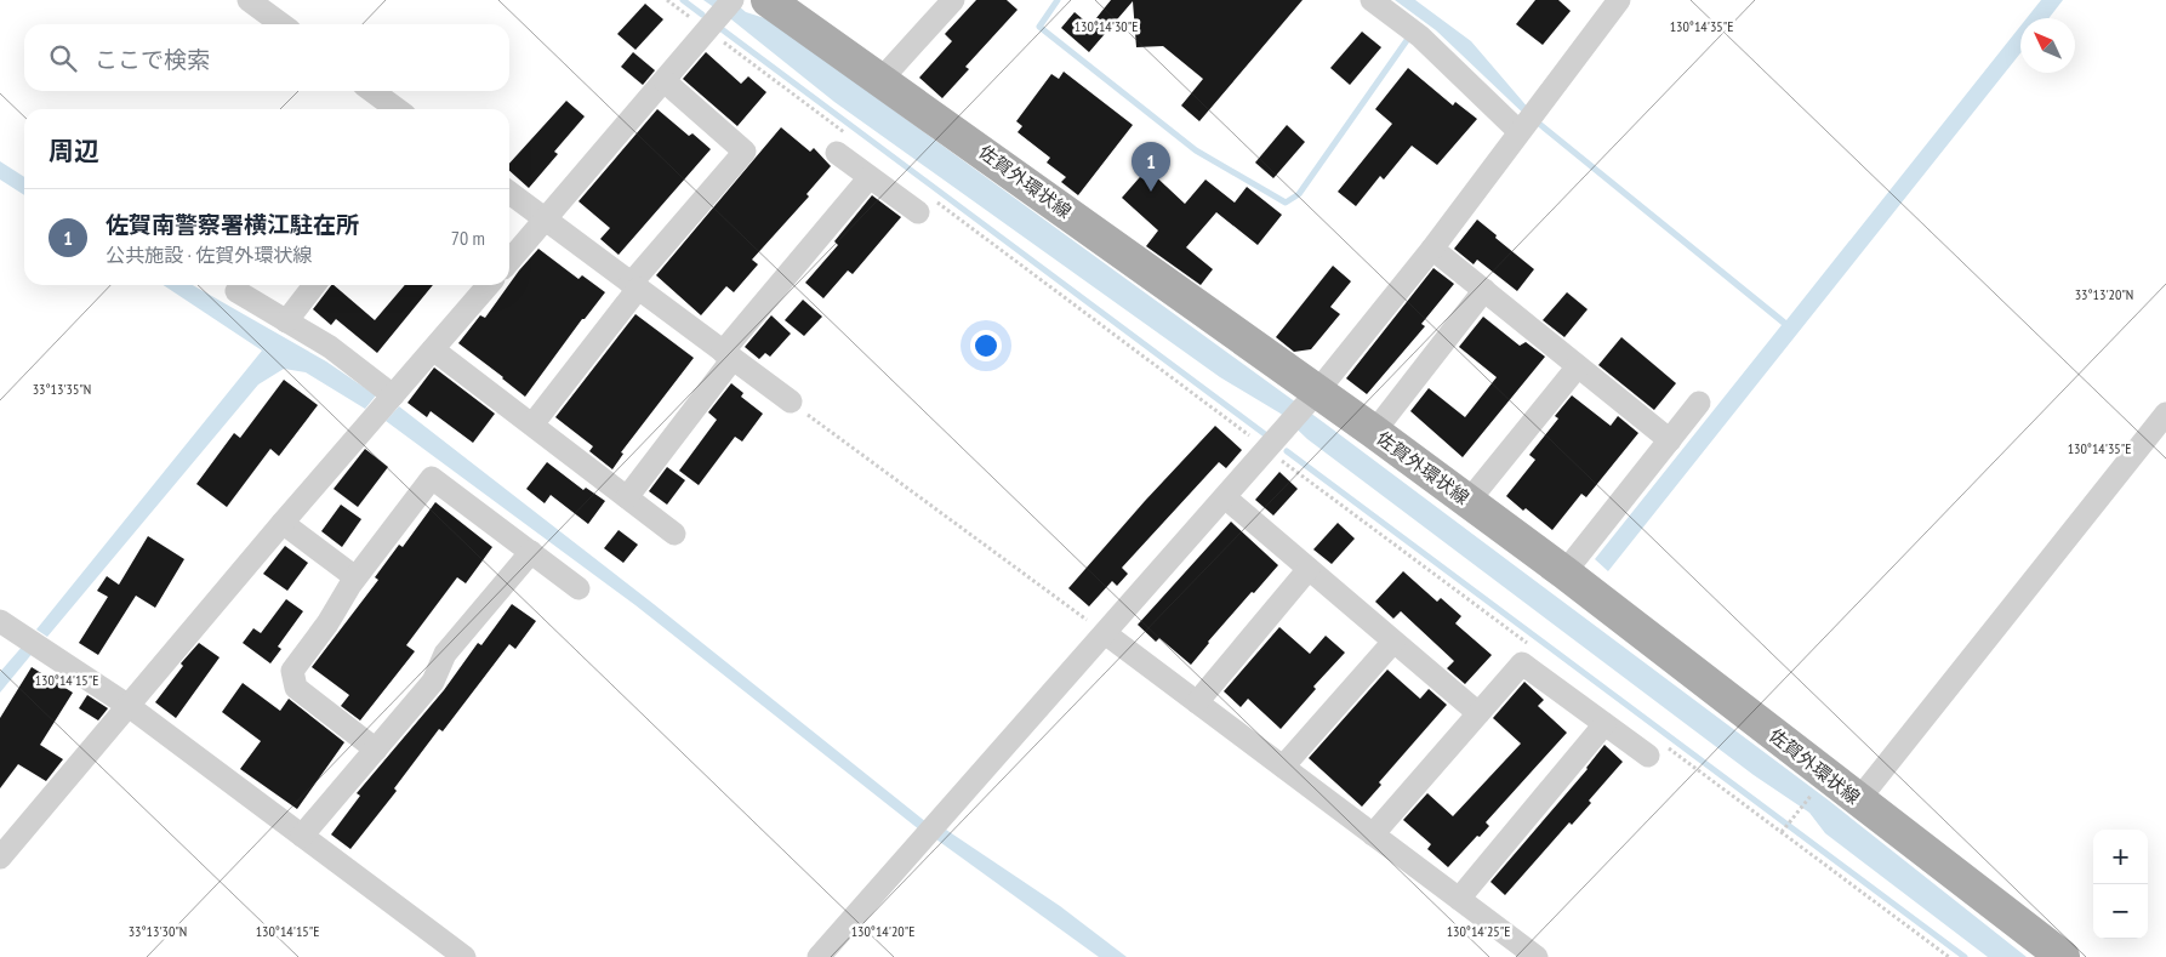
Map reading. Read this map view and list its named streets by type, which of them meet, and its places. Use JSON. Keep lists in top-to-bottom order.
{
  "streets": {
    "main road": ["佐賀外環状線"]
  },
  "north": "top left",
  "page": {
    "search": "ここで検索",
    "heading": "周辺",
    "pins": "1",
    "list": [
      {
        "mark": "1",
        "name": "佐賀南警察署横江駐在所",
        "note": "公共施設 · 佐賀外環状線",
        "value": "70 m"
      }
    ],
    "map_buttons": ["+", "−"]
  },
  "coordinates": [
    "130°14'30\"E",
    "130°14'35\"E",
    "33°13'20\"N",
    "33°13'35\"N",
    "130°14'15\"E",
    "33°13'30\"N",
    "130°14'20\"E",
    "130°14'25\"E"
  ]
}
